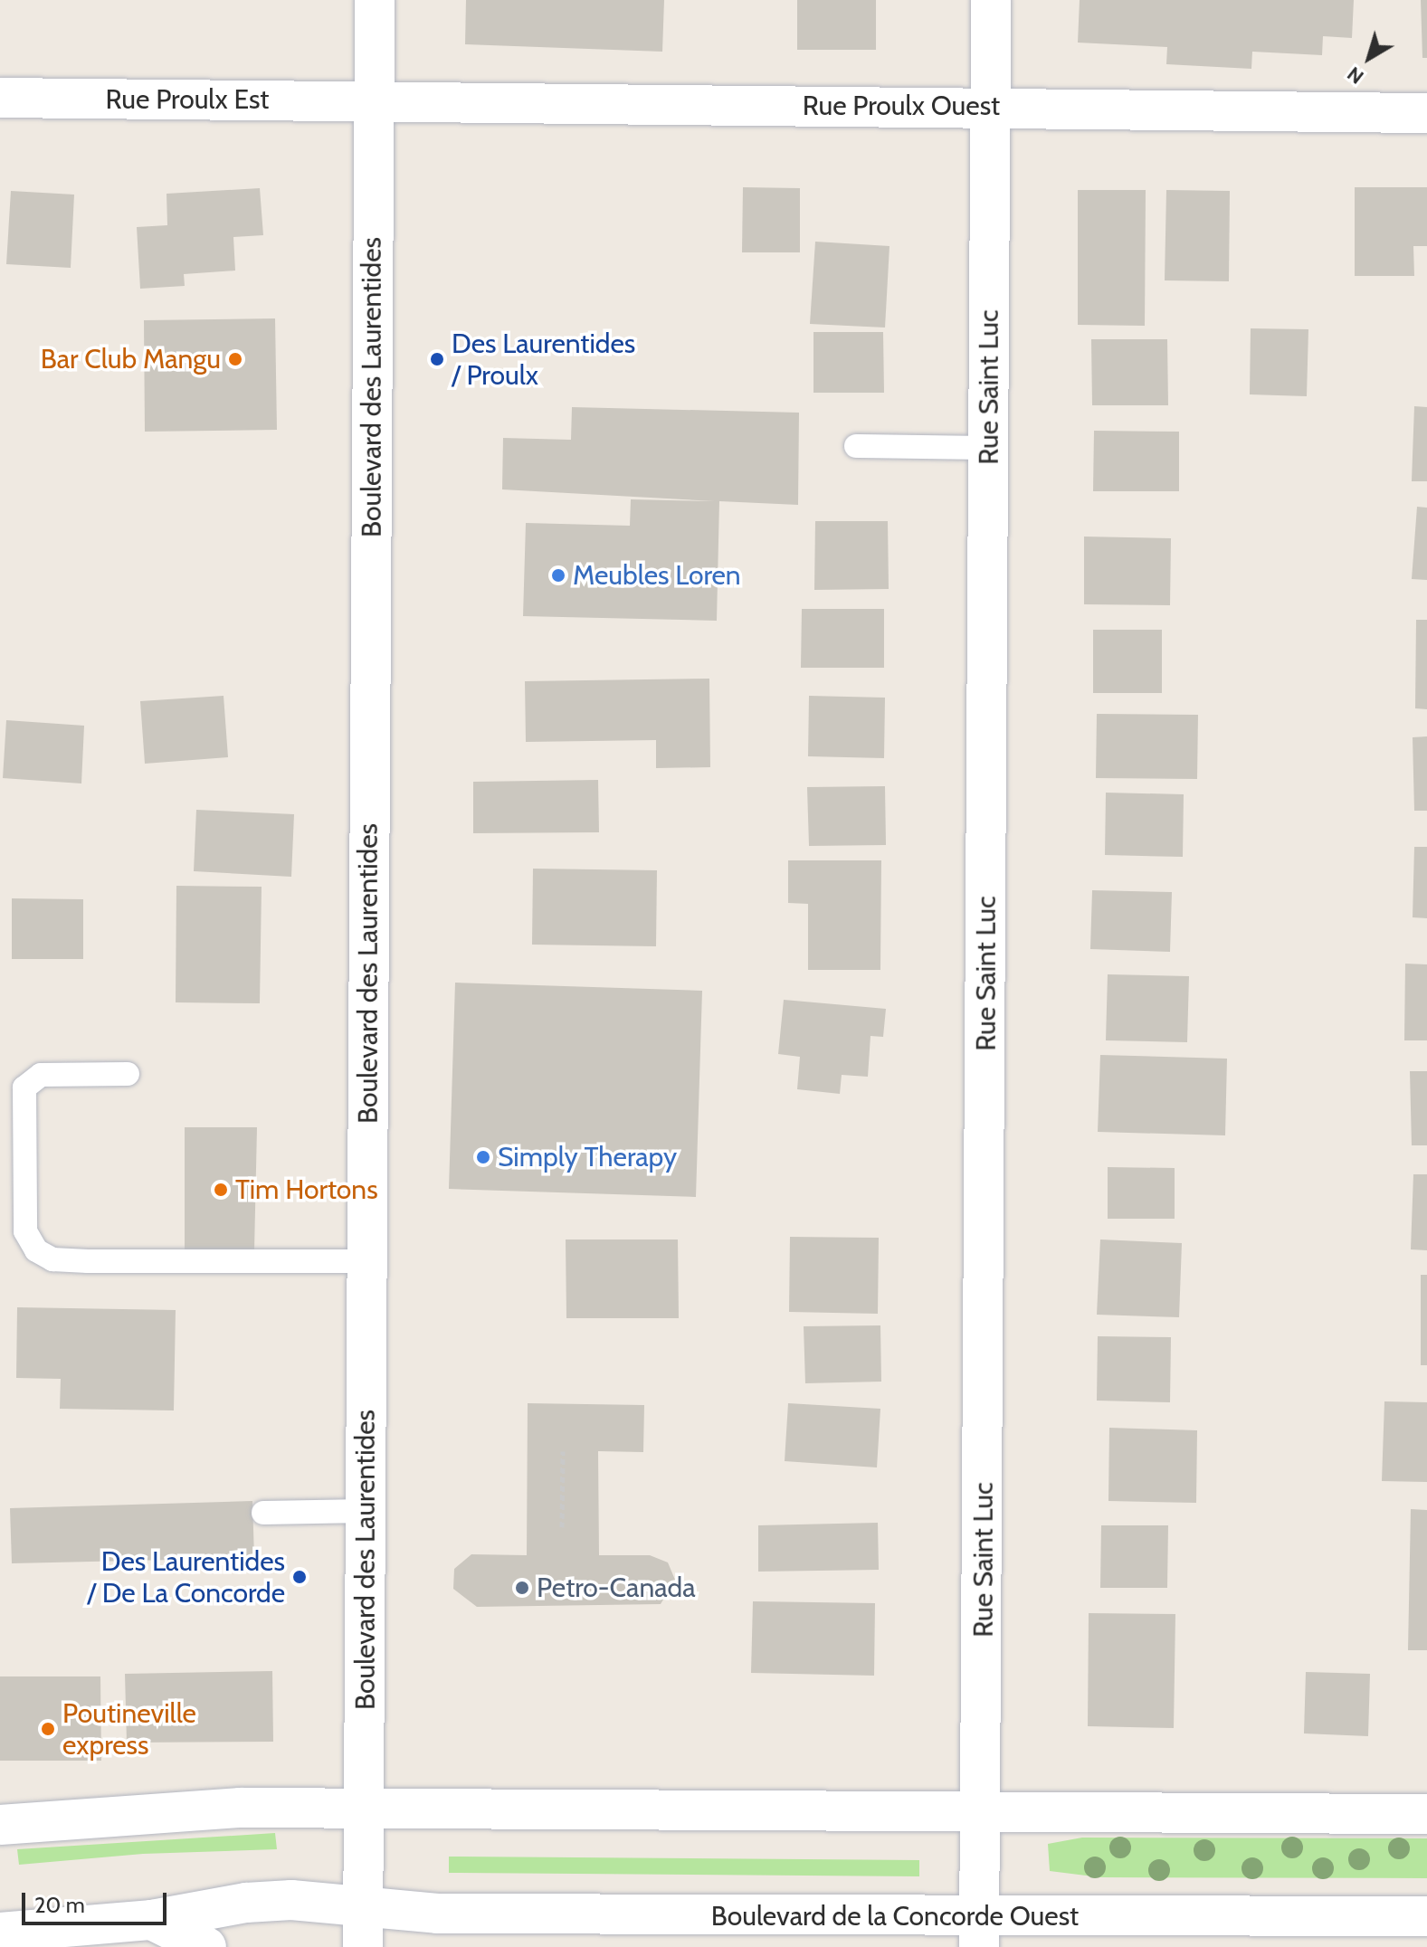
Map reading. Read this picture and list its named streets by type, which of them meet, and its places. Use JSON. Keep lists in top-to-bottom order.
{
  "streets": {
    "street": [
      "Rue Proulx Est",
      "Rue Proulx Ouest",
      "Boulevard des Laurentides",
      "Rue Saint Luc",
      "Boulevard de la Concorde Ouest"
    ]
  },
  "crossings": [
    ["Rue Proulx Est", "Rue Proulx Ouest"],
    ["Rue Proulx Est", "Boulevard des Laurentides"],
    ["Rue Proulx Ouest", "Boulevard des Laurentides"],
    ["Rue Proulx Ouest", "Rue Saint Luc"],
    ["Boulevard des Laurentides", "Boulevard de la Concorde Ouest"],
    ["Rue Saint Luc", "Boulevard de la Concorde Ouest"]
  ],
  "places": [
    "Bar Club Mangu",
    "Des Laurentides / Proulx",
    "Meubles Loren",
    "Simply Therapy",
    "Tim Hortons",
    "Des Laurentides / De La Concorde",
    "Petro-Canada",
    "Poutineville express"
  ],
  "scale_bar": "20 m",
  "north": "bottom left"
}
